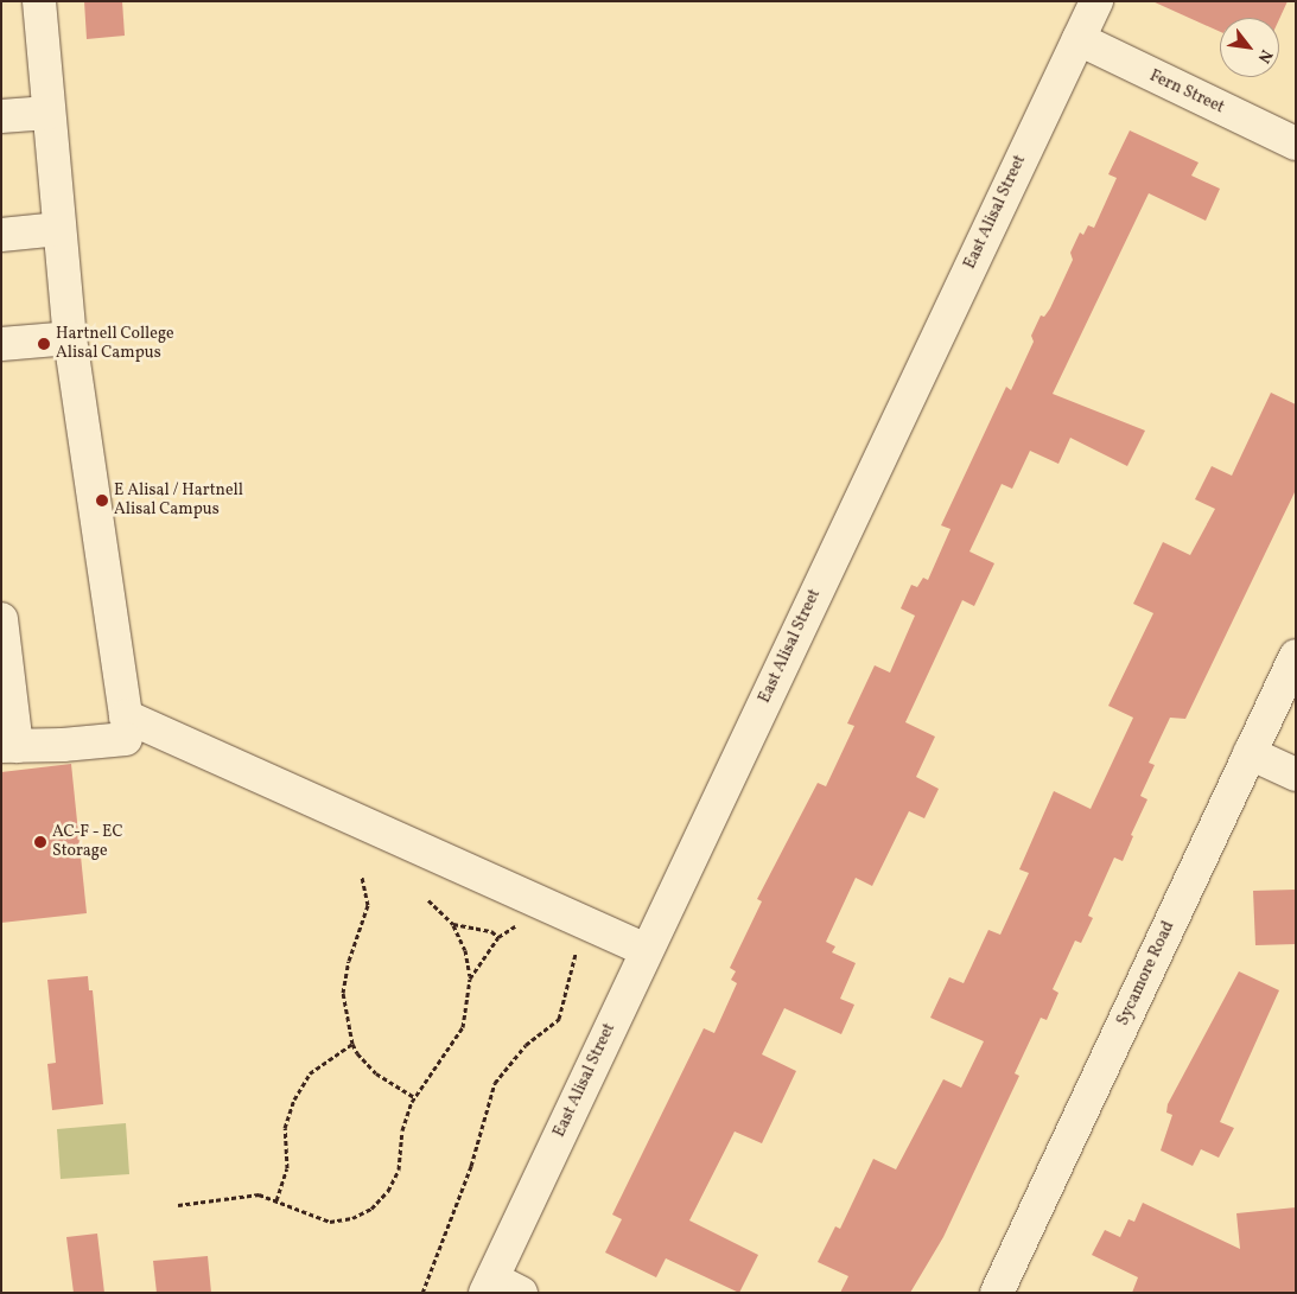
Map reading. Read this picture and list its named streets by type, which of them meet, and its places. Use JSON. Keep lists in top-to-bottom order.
{
  "streets": {
    "street": ["Fern Street", "East Alisal Street", "Sycamore Road"]
  },
  "crossings": [
    ["Fern Street", "East Alisal Street"]
  ],
  "places": ["Hartnell College Alisal Campus", "E Alisal / Hartnell Alisal Campus", "AC-F - EC Storage"],
  "north": "bottom right"
}
